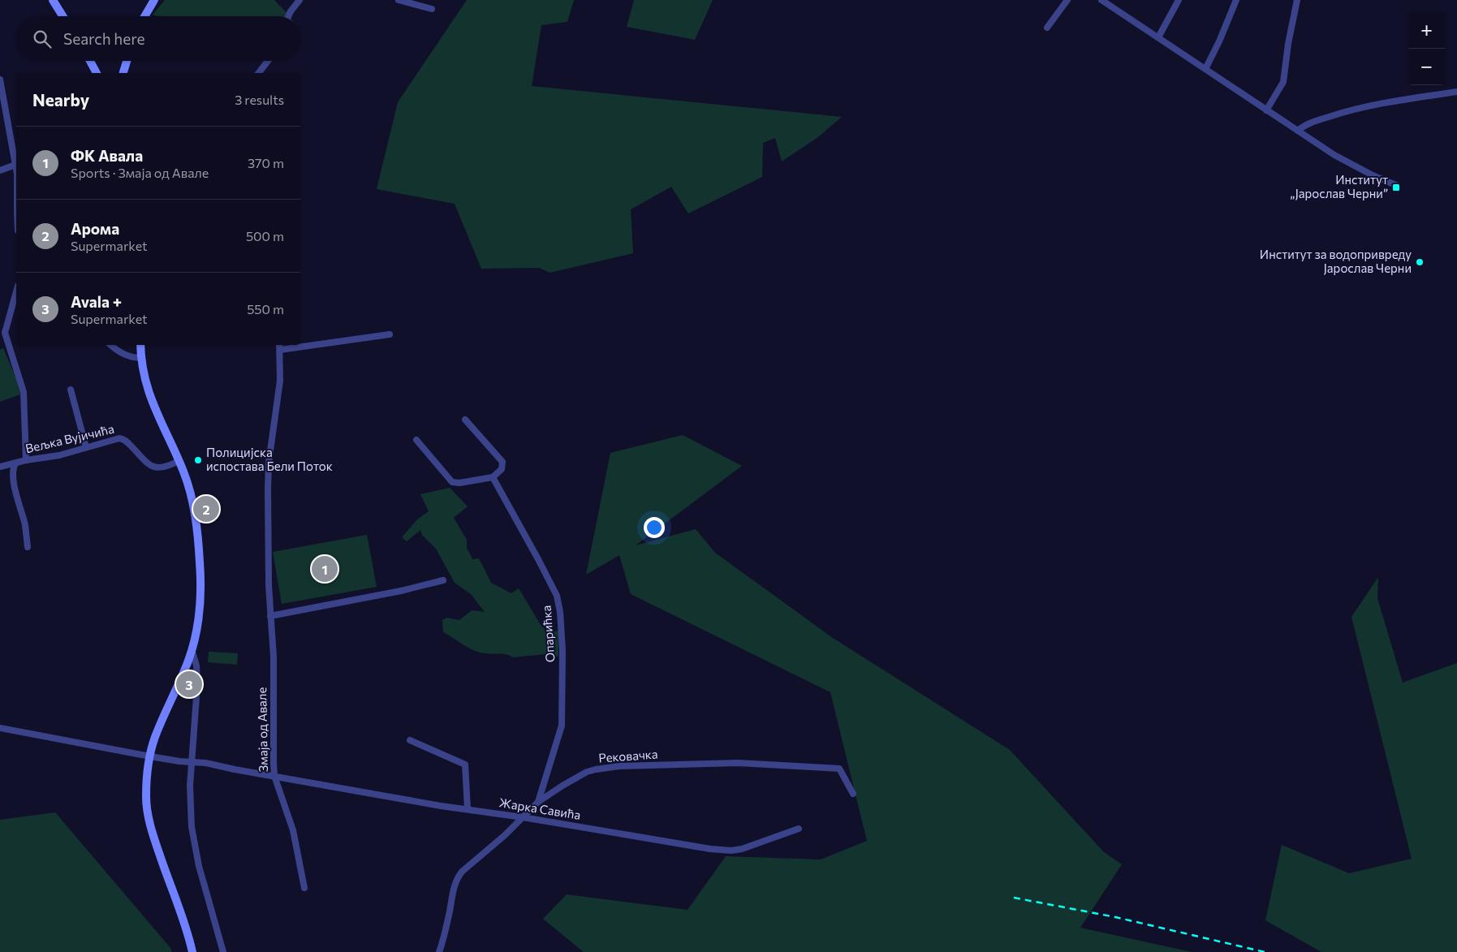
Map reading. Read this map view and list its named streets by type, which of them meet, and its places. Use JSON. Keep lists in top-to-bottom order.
{
  "streets": {
    "street": [
      "Вељка Вујичића",
      "Опарићка",
      "Змаја од Авале",
      "Рековачка",
      "Жарка Савића"
    ]
  },
  "crossings": [
    ["Опарићка", "Рековачка"],
    ["Змаја од Авале", "Жарка Савића"],
    ["Рековачка", "Жарка Савића"]
  ],
  "places": {
    "transit": ["Институт „Јарослав Черни”"],
    "other": ["Институт за водопривреду Јарослав Черни", "Полицијска испостава Бели Поток"]
  },
  "page": {
    "map_buttons": ["+", "−"],
    "search": "Search here",
    "heading": ["Nearby", "3 results"],
    "list": [
      {
        "mark": "1",
        "name": "ФК Авала",
        "note": "Sports · Змаја од Авале",
        "value": "370 m"
      },
      {
        "mark": "2",
        "name": "Арома",
        "note": "Supermarket",
        "value": "500 m"
      },
      {
        "mark": "3",
        "name": "Avala +",
        "note": "Supermarket",
        "value": "550 m"
      }
    ],
    "pins": ["2", "1", "3"]
  }
}
